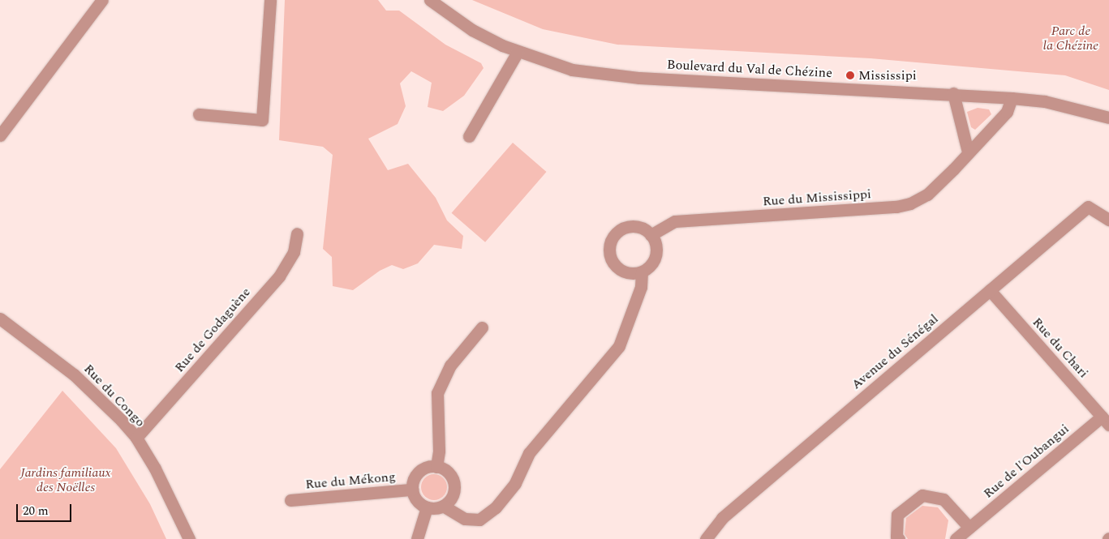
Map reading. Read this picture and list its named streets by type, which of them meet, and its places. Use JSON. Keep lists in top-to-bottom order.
{
  "streets": {
    "street": [
      "Boulevard du Val de Chézine",
      "Rue du Mississippi",
      "Rue de Godaguène",
      "Rue du Chari",
      "Avenue du Sénégal",
      "Rue du Congo",
      "Rue de l'Oubangui",
      "Rue du Mékong"
    ]
  },
  "crossings": [
    ["Boulevard du Val de Chézine", "Rue du Mississippi"],
    ["Rue de Godaguène", "Rue du Congo"],
    ["Rue du Chari", "Avenue du Sénégal"],
    ["Rue du Chari", "Rue de l'Oubangui"]
  ],
  "parks": ["Parc de la Chézine", "Jardins familiaux des Noëlles"],
  "places": ["Mississipi"],
  "scale_bar": "20 m"
}
